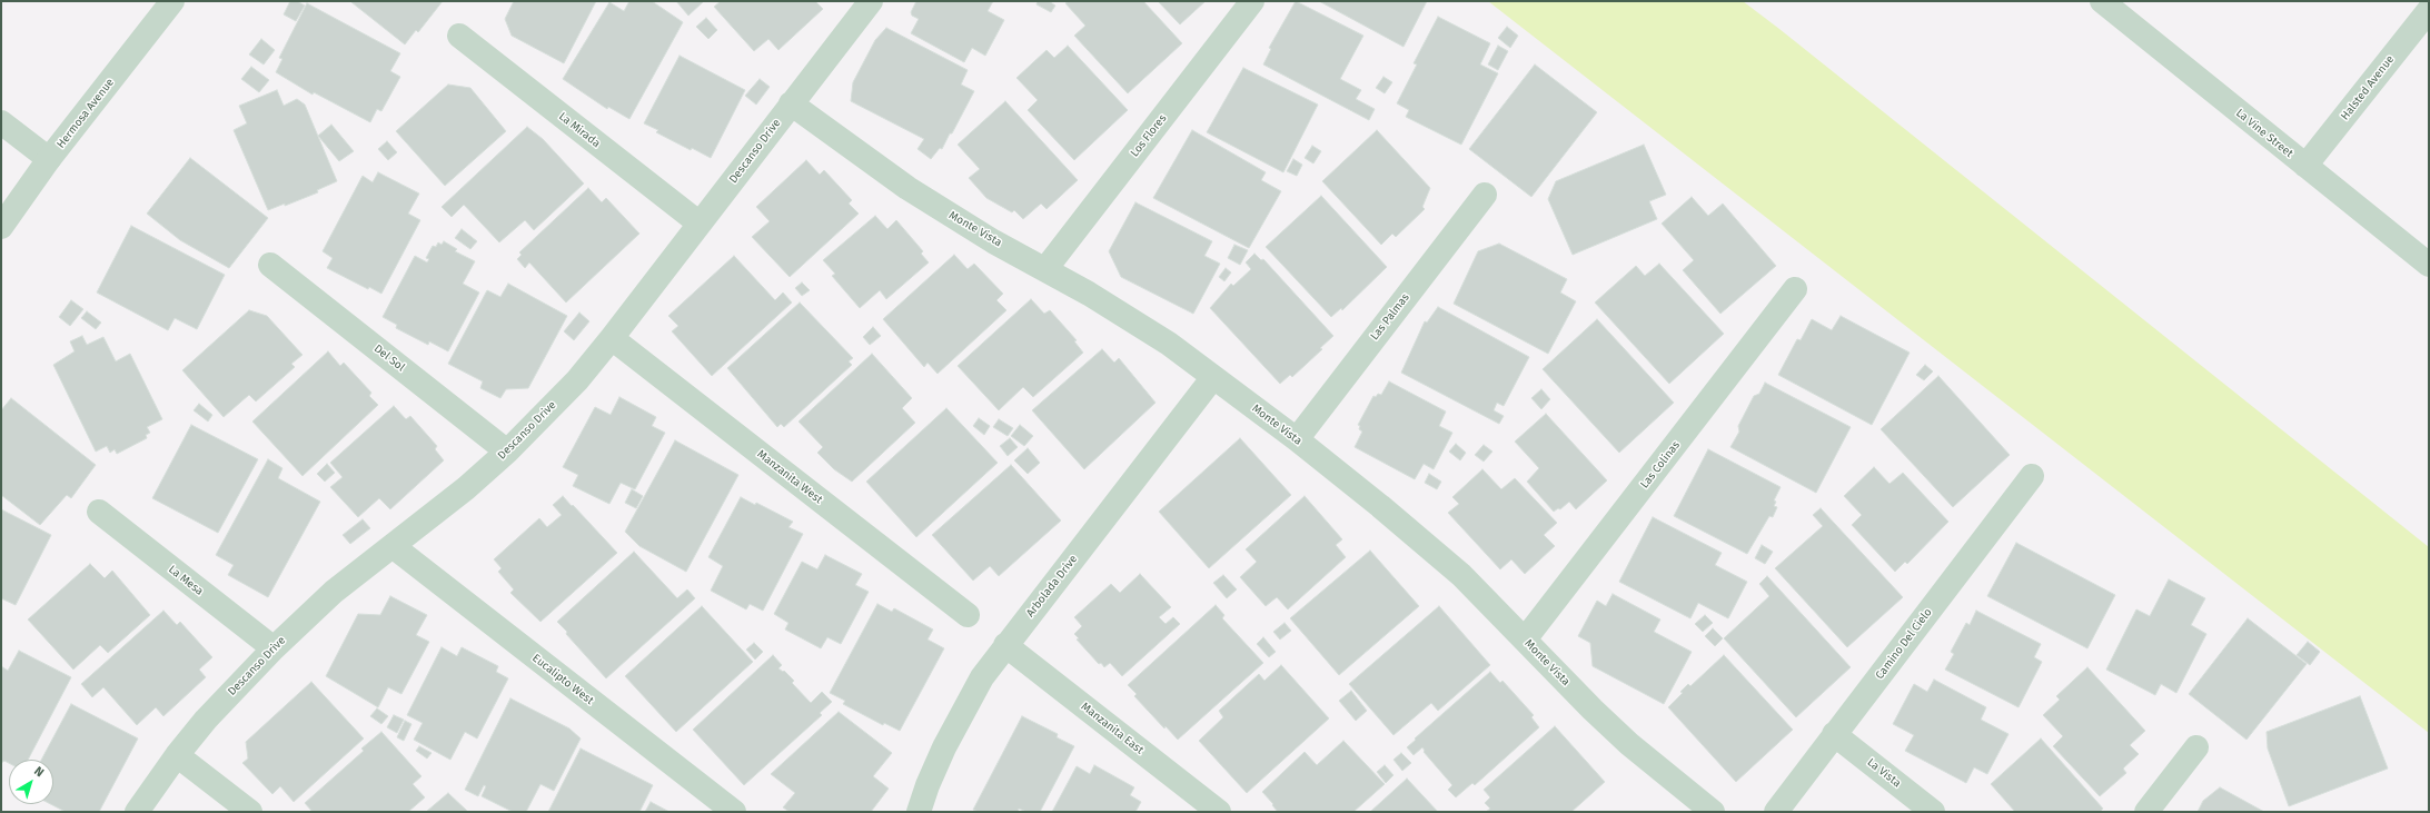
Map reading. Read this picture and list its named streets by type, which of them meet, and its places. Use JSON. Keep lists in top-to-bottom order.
{
  "streets": {
    "street": [
      "Halsted Avenue",
      "Hermosa Avenue",
      "La Mirada",
      "La Vine Street",
      "Los Flores",
      "Descanso Drive",
      "Monte Vista",
      "Las Palmas",
      "Del Sol",
      "Las Colinas",
      "Manzanita West",
      "La Mesa",
      "Arbolada Drive",
      "Camino Del Cielo",
      "Eucalipto West",
      "Manzanita East",
      "La Vista"
    ]
  },
  "crossings": [
    ["Halsted Avenue", "La Vine Street"],
    ["La Mirada", "Descanso Drive"],
    ["Los Flores", "Monte Vista"],
    ["Descanso Drive", "Monte Vista"],
    ["Descanso Drive", "Del Sol"],
    ["Descanso Drive", "Manzanita West"],
    ["Descanso Drive", "La Mesa"],
    ["Descanso Drive", "Eucalipto West"],
    ["Monte Vista", "Las Palmas"],
    ["Monte Vista", "Las Colinas"],
    ["Monte Vista", "Arbolada Drive"],
    ["Arbolada Drive", "Manzanita East"],
    ["Camino Del Cielo", "La Vista"]
  ],
  "north": "top right"
}
